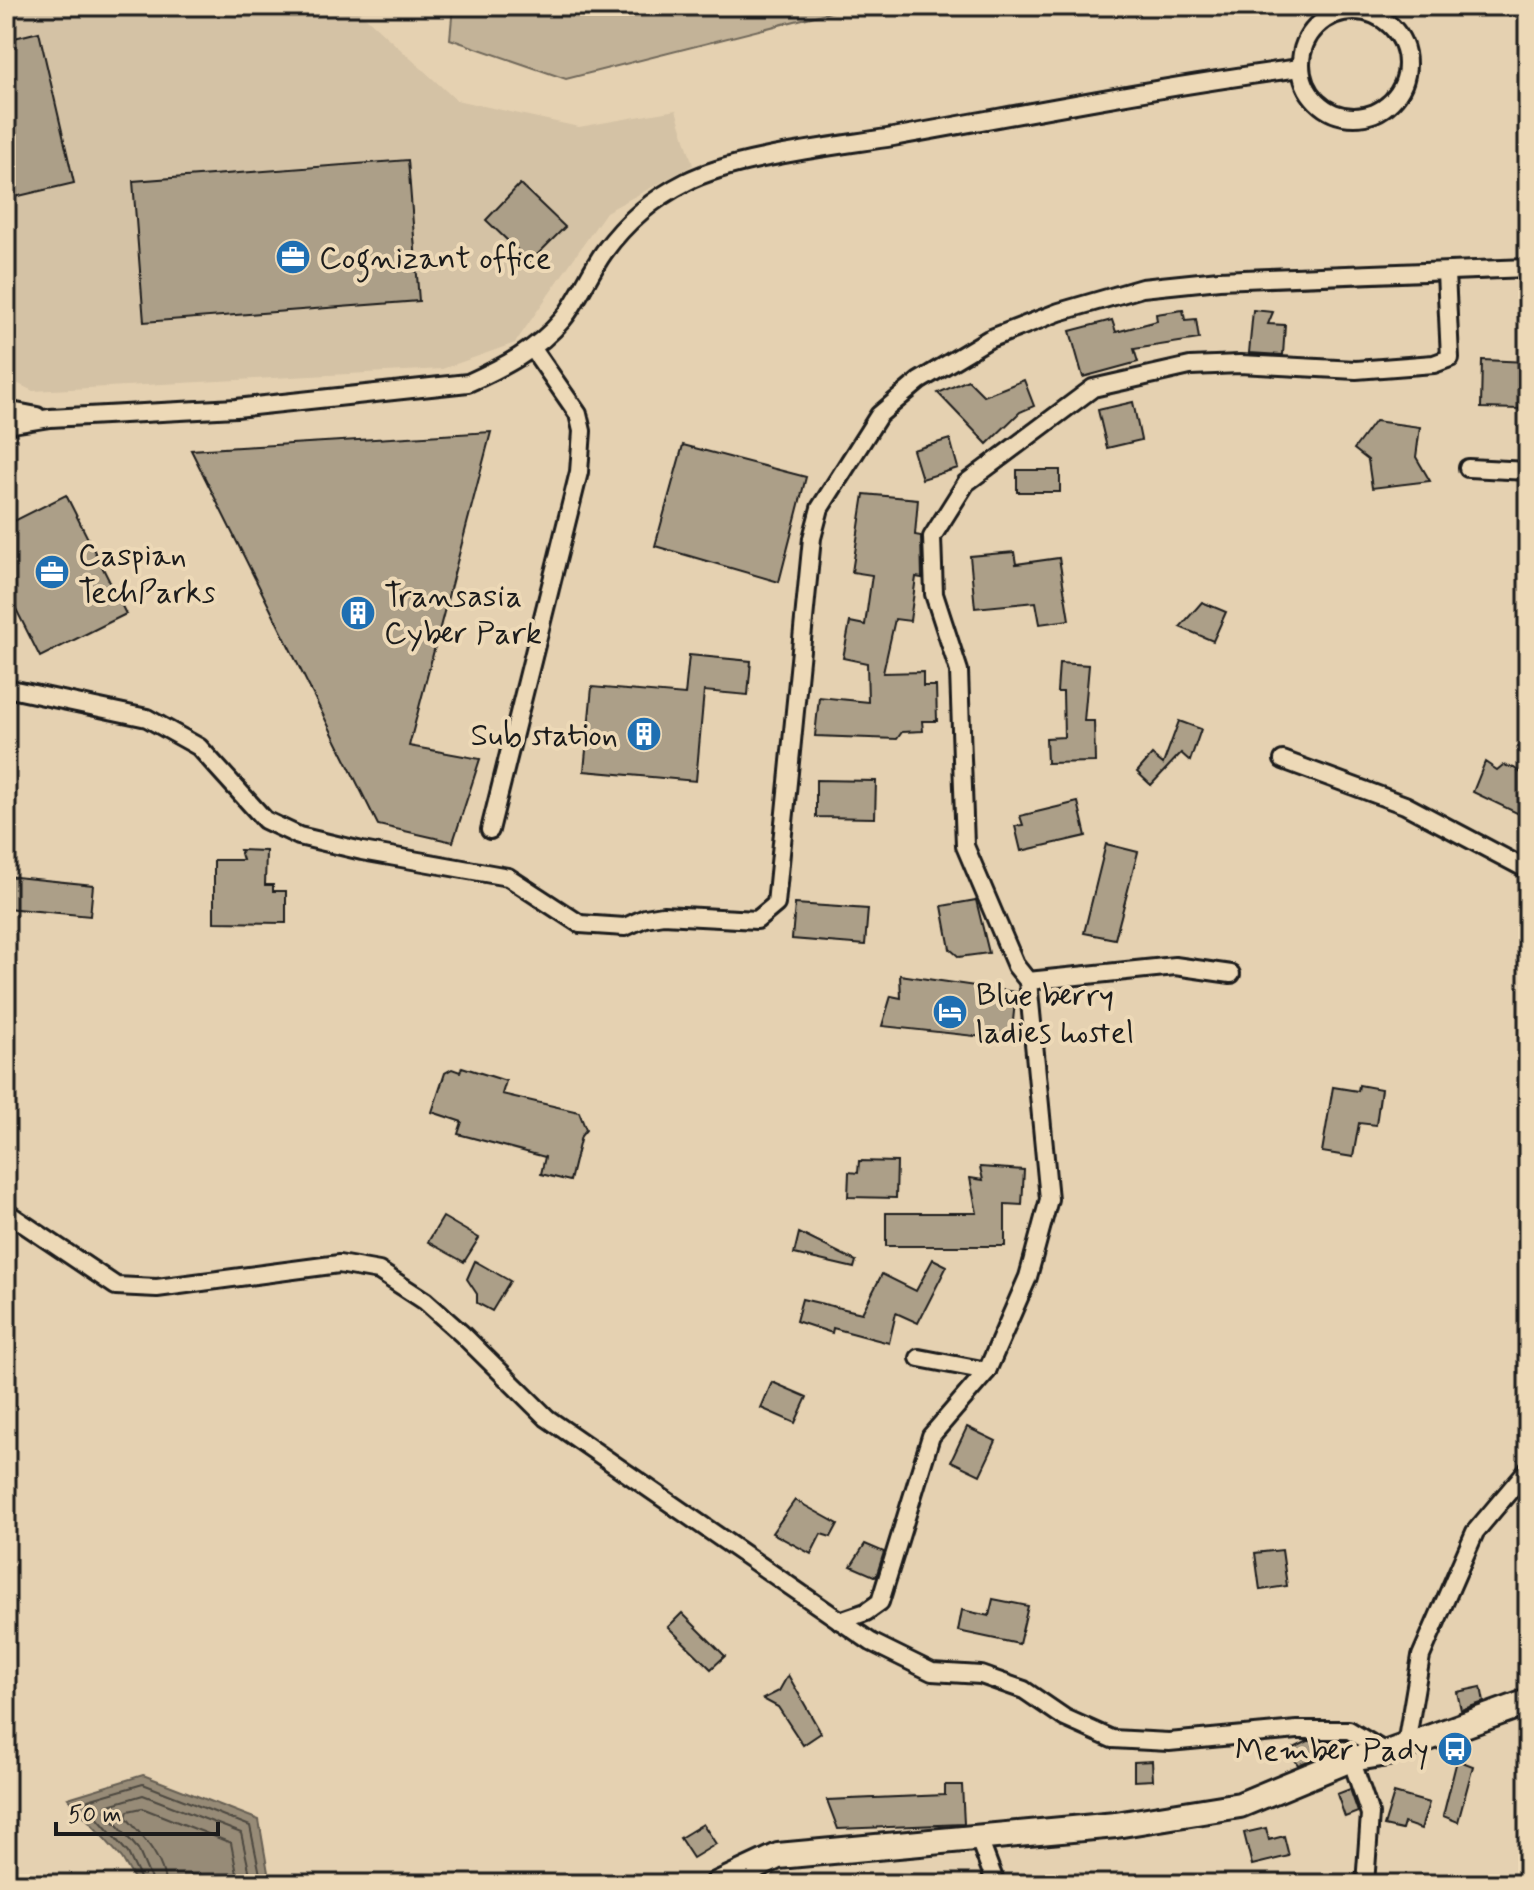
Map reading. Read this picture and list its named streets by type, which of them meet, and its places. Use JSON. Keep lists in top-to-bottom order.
{
  "places": {
    "office": ["Cognizant office", "Caspian TechParks"],
    "building": ["Transasia Cyber Park", "Sub station"],
    "hotel": ["Blue berry ladies hostel"],
    "bus stop": ["Member Pady"]
  },
  "scale_bar": "50 m"
}
